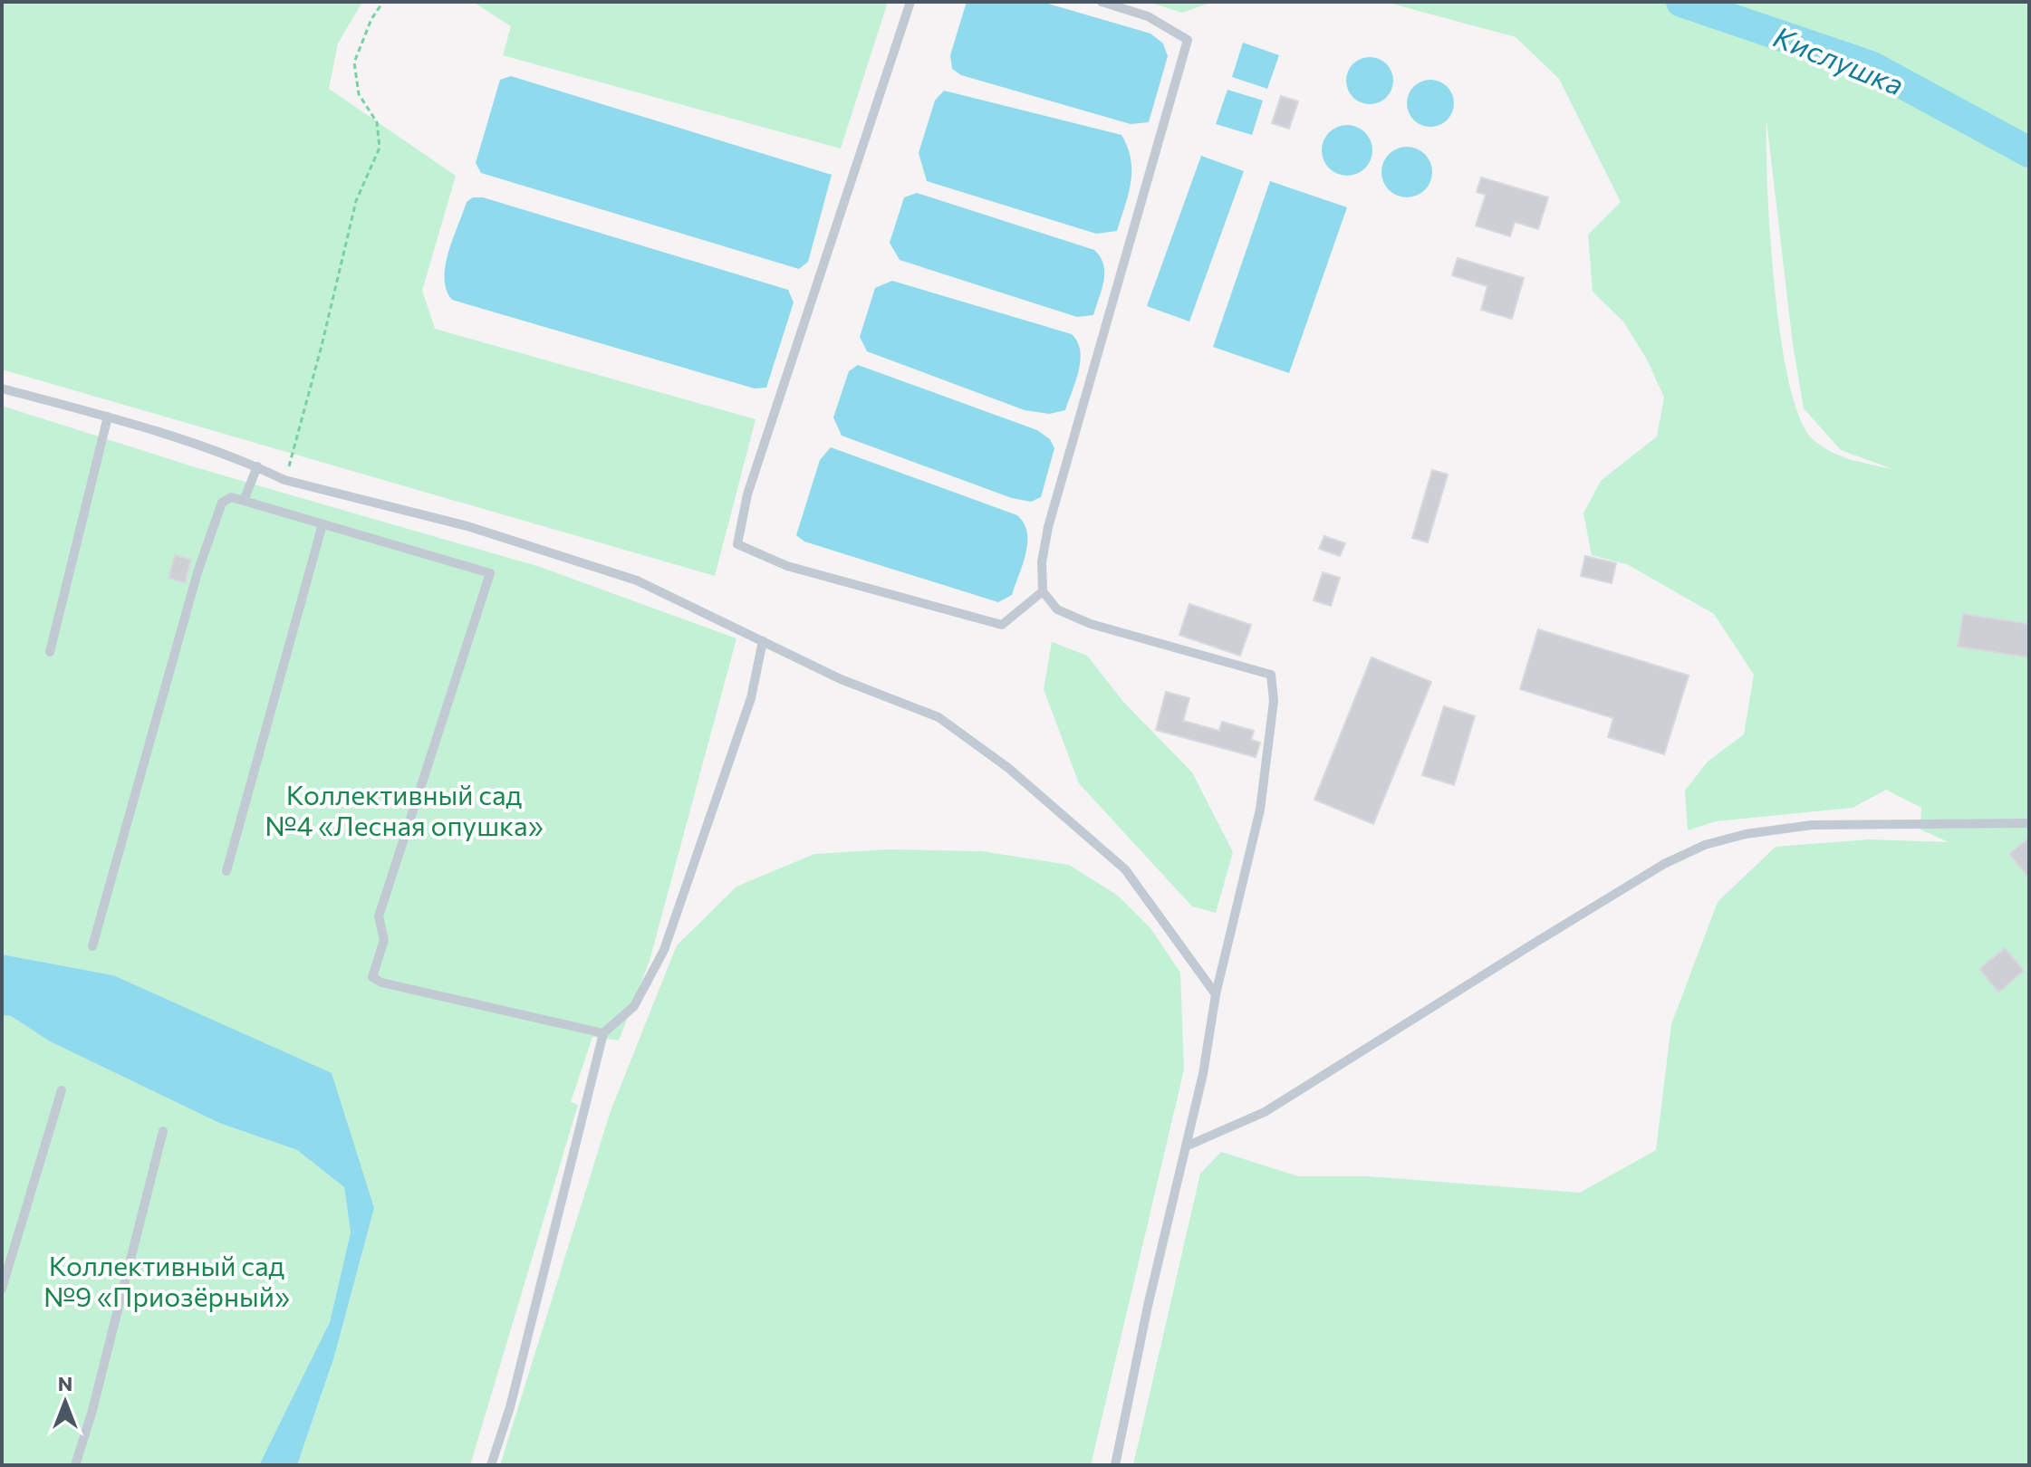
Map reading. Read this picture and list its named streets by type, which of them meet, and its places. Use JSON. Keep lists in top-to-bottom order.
{
  "water": ["Кислушка"],
  "parks": ["Коллективный сад №4 «Лесная опушка»", "Коллективный сад №9 «Приозёрный»"],
  "north": "top"
}
